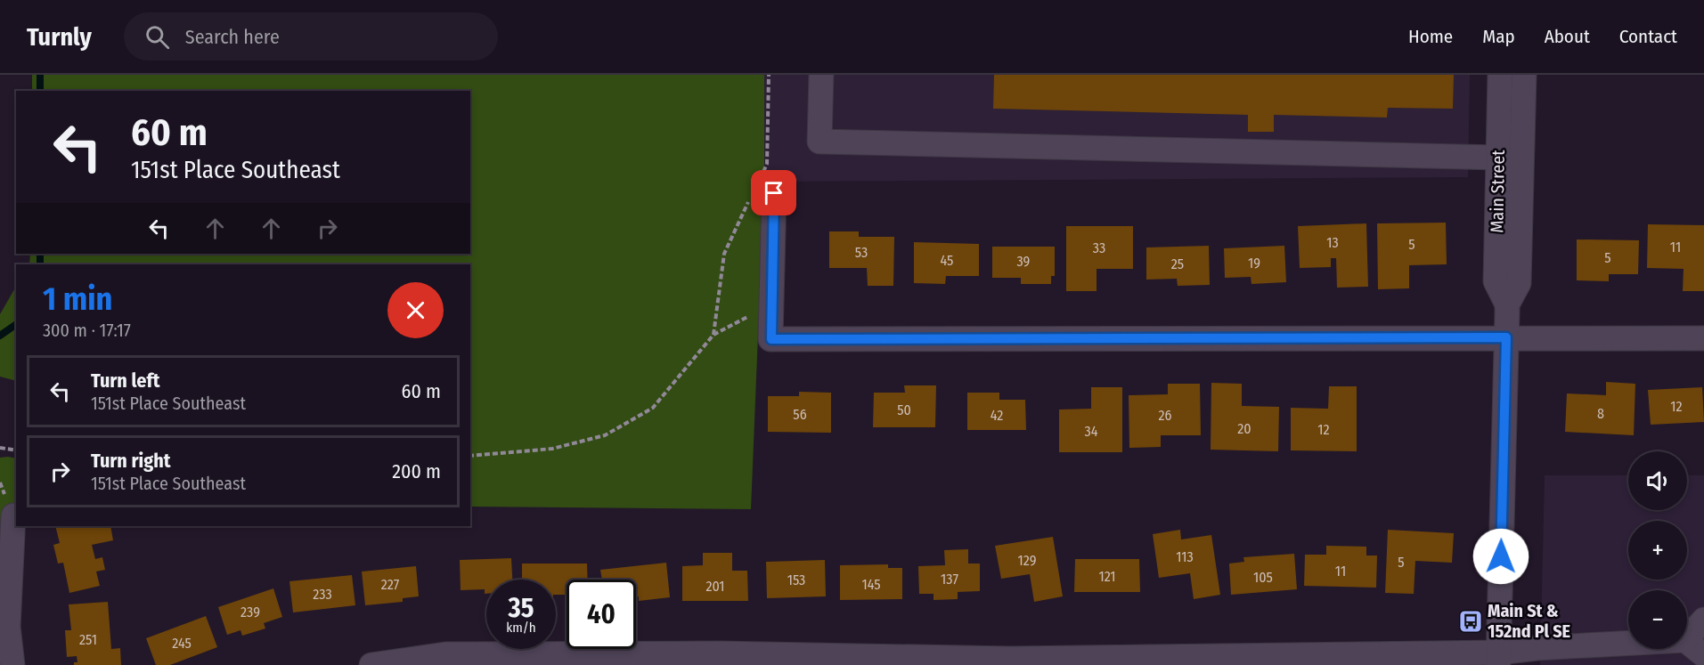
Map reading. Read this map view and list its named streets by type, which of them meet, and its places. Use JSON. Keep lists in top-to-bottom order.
{
  "streets": {
    "street": ["Main Street"]
  },
  "places": {
    "bus stop": ["Main St & 152nd Pl SE"]
  },
  "house_numbers": [
    "13",
    "5",
    "11",
    "33",
    "53",
    "5",
    "45",
    "39",
    "19",
    "25",
    "12",
    "50",
    "8",
    "56",
    "42",
    "26",
    "20",
    "12",
    "34",
    "113",
    "129",
    "5",
    "11",
    "121",
    "105",
    "137",
    "153",
    "227",
    "145",
    "201",
    "233",
    "239",
    "251",
    "245"
  ],
  "page": {
    "header": "Turnly",
    "search": "Search here",
    "nav": [
      "Home",
      "Map",
      "About",
      "Contact"
    ],
    "turn": ["60 m", "151st Place Southeast"],
    "heading": ["1 min", "300 m · 17:17"],
    "list": [
      {
        "name": "Turn left",
        "note": "151st Place Southeast",
        "value": "60 m"
      },
      {
        "name": "Turn right",
        "note": "151st Place Southeast",
        "value": "200 m"
      }
    ],
    "map_buttons": ["+", "−"],
    "speed": "35 km/h",
    "limit": "40"
  }
}
